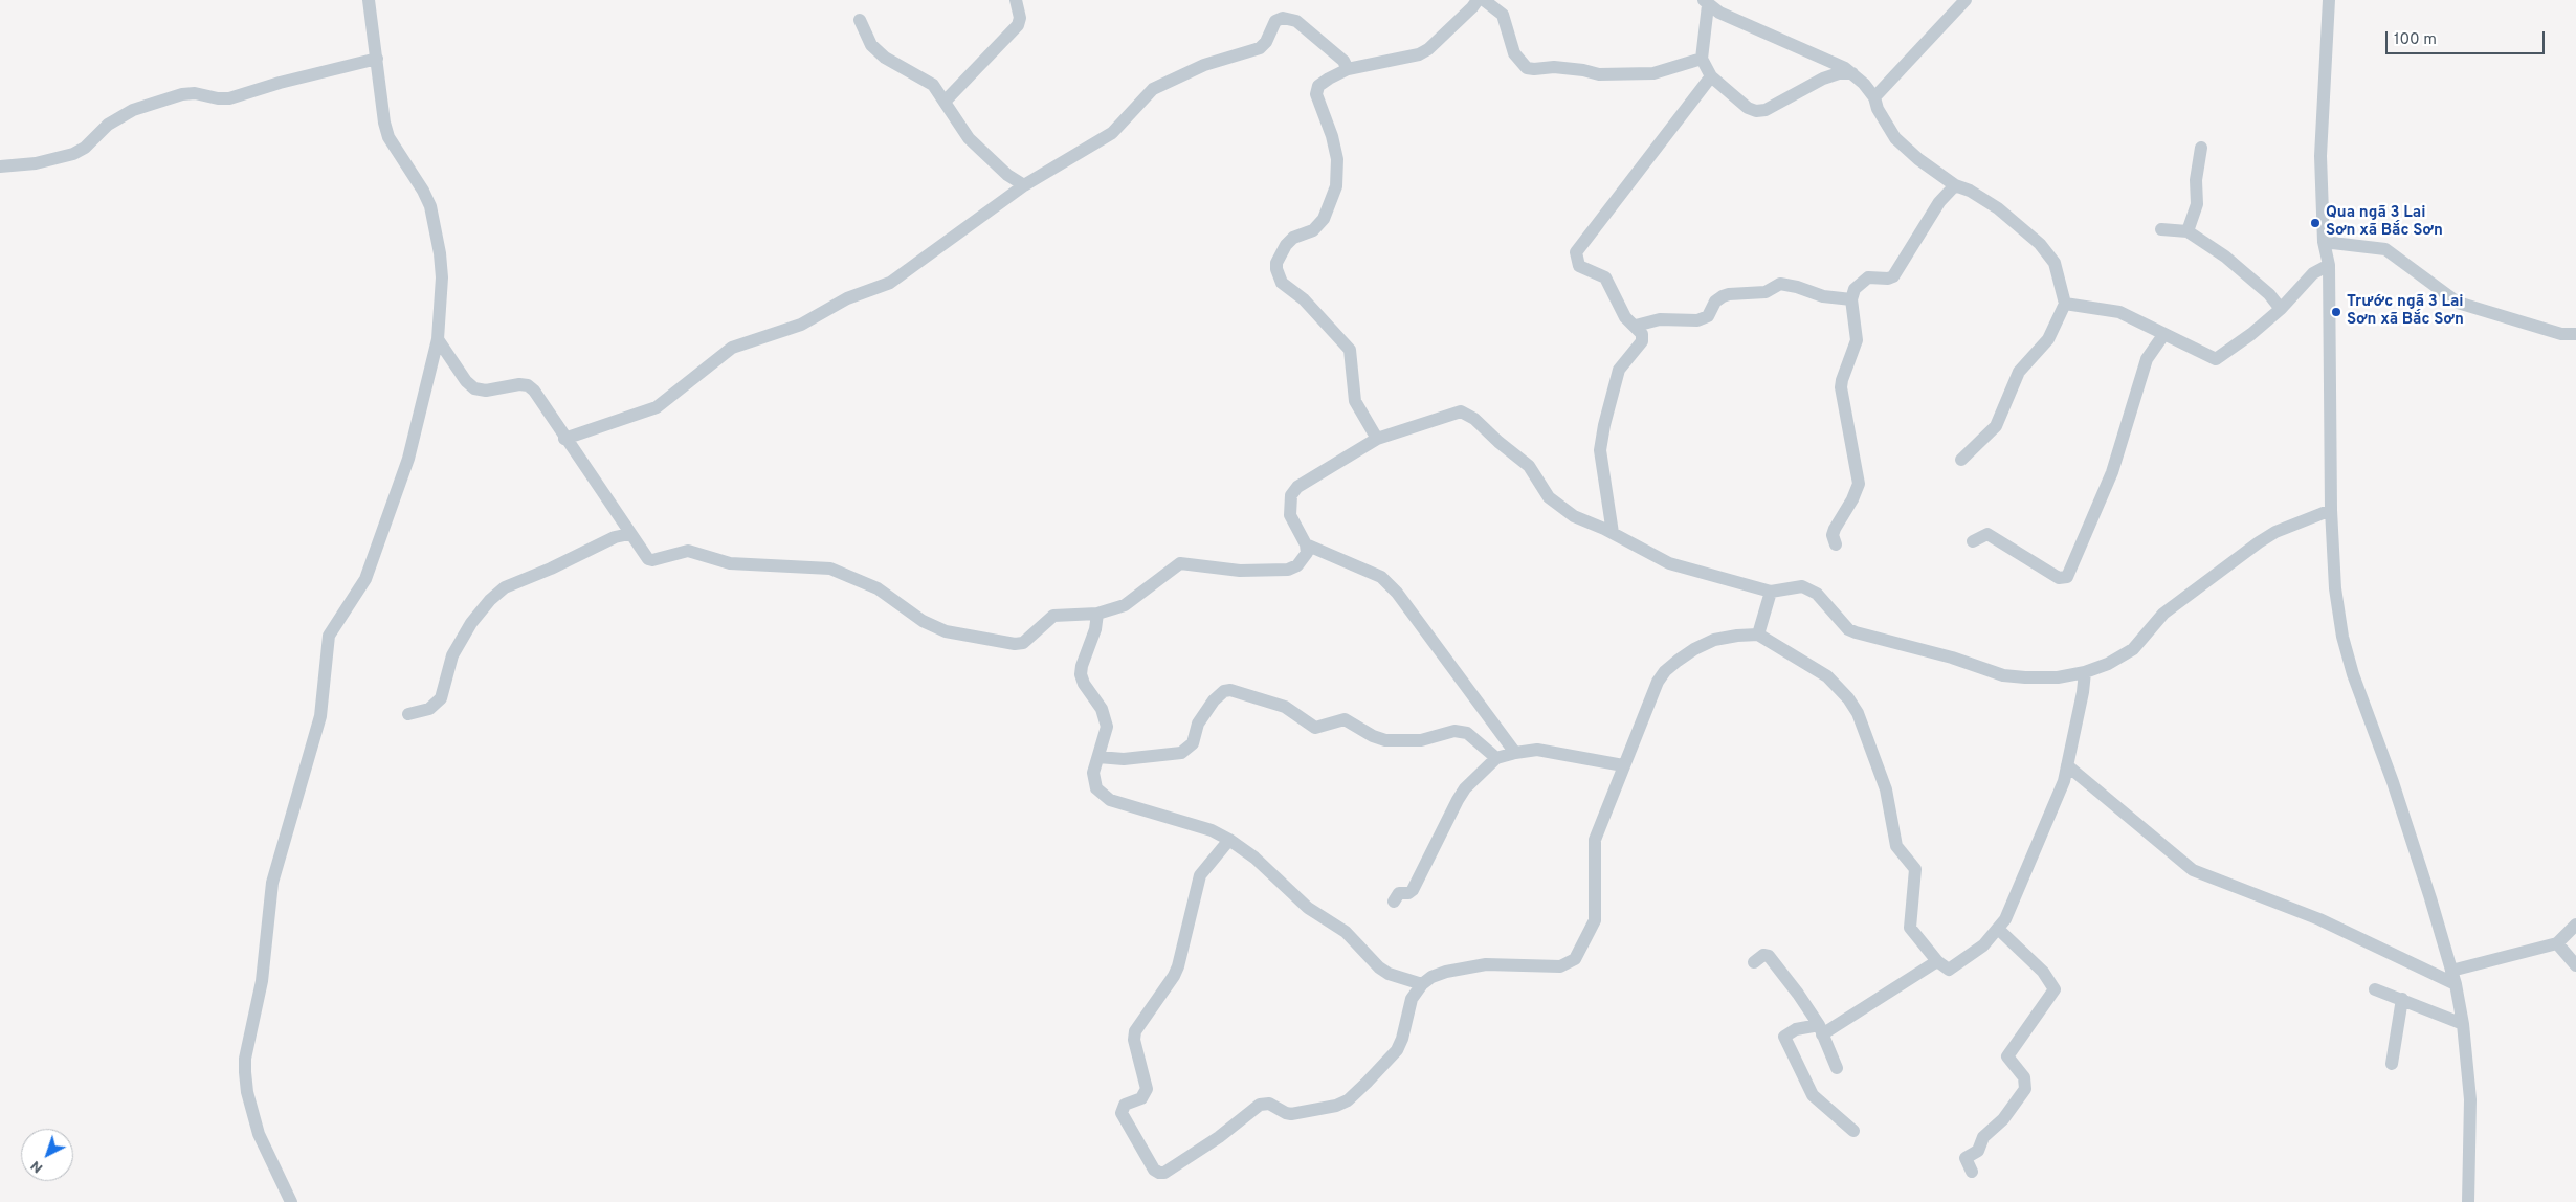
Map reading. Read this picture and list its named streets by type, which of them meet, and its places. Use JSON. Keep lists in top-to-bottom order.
{
  "places": ["Qua ngã 3 Lai Sơn xã Bắc Sơn", "Trước ngã 3 Lai Sơn xã Bắc Sơn"],
  "scale_bar": "100 m",
  "north": "bottom left"
}
